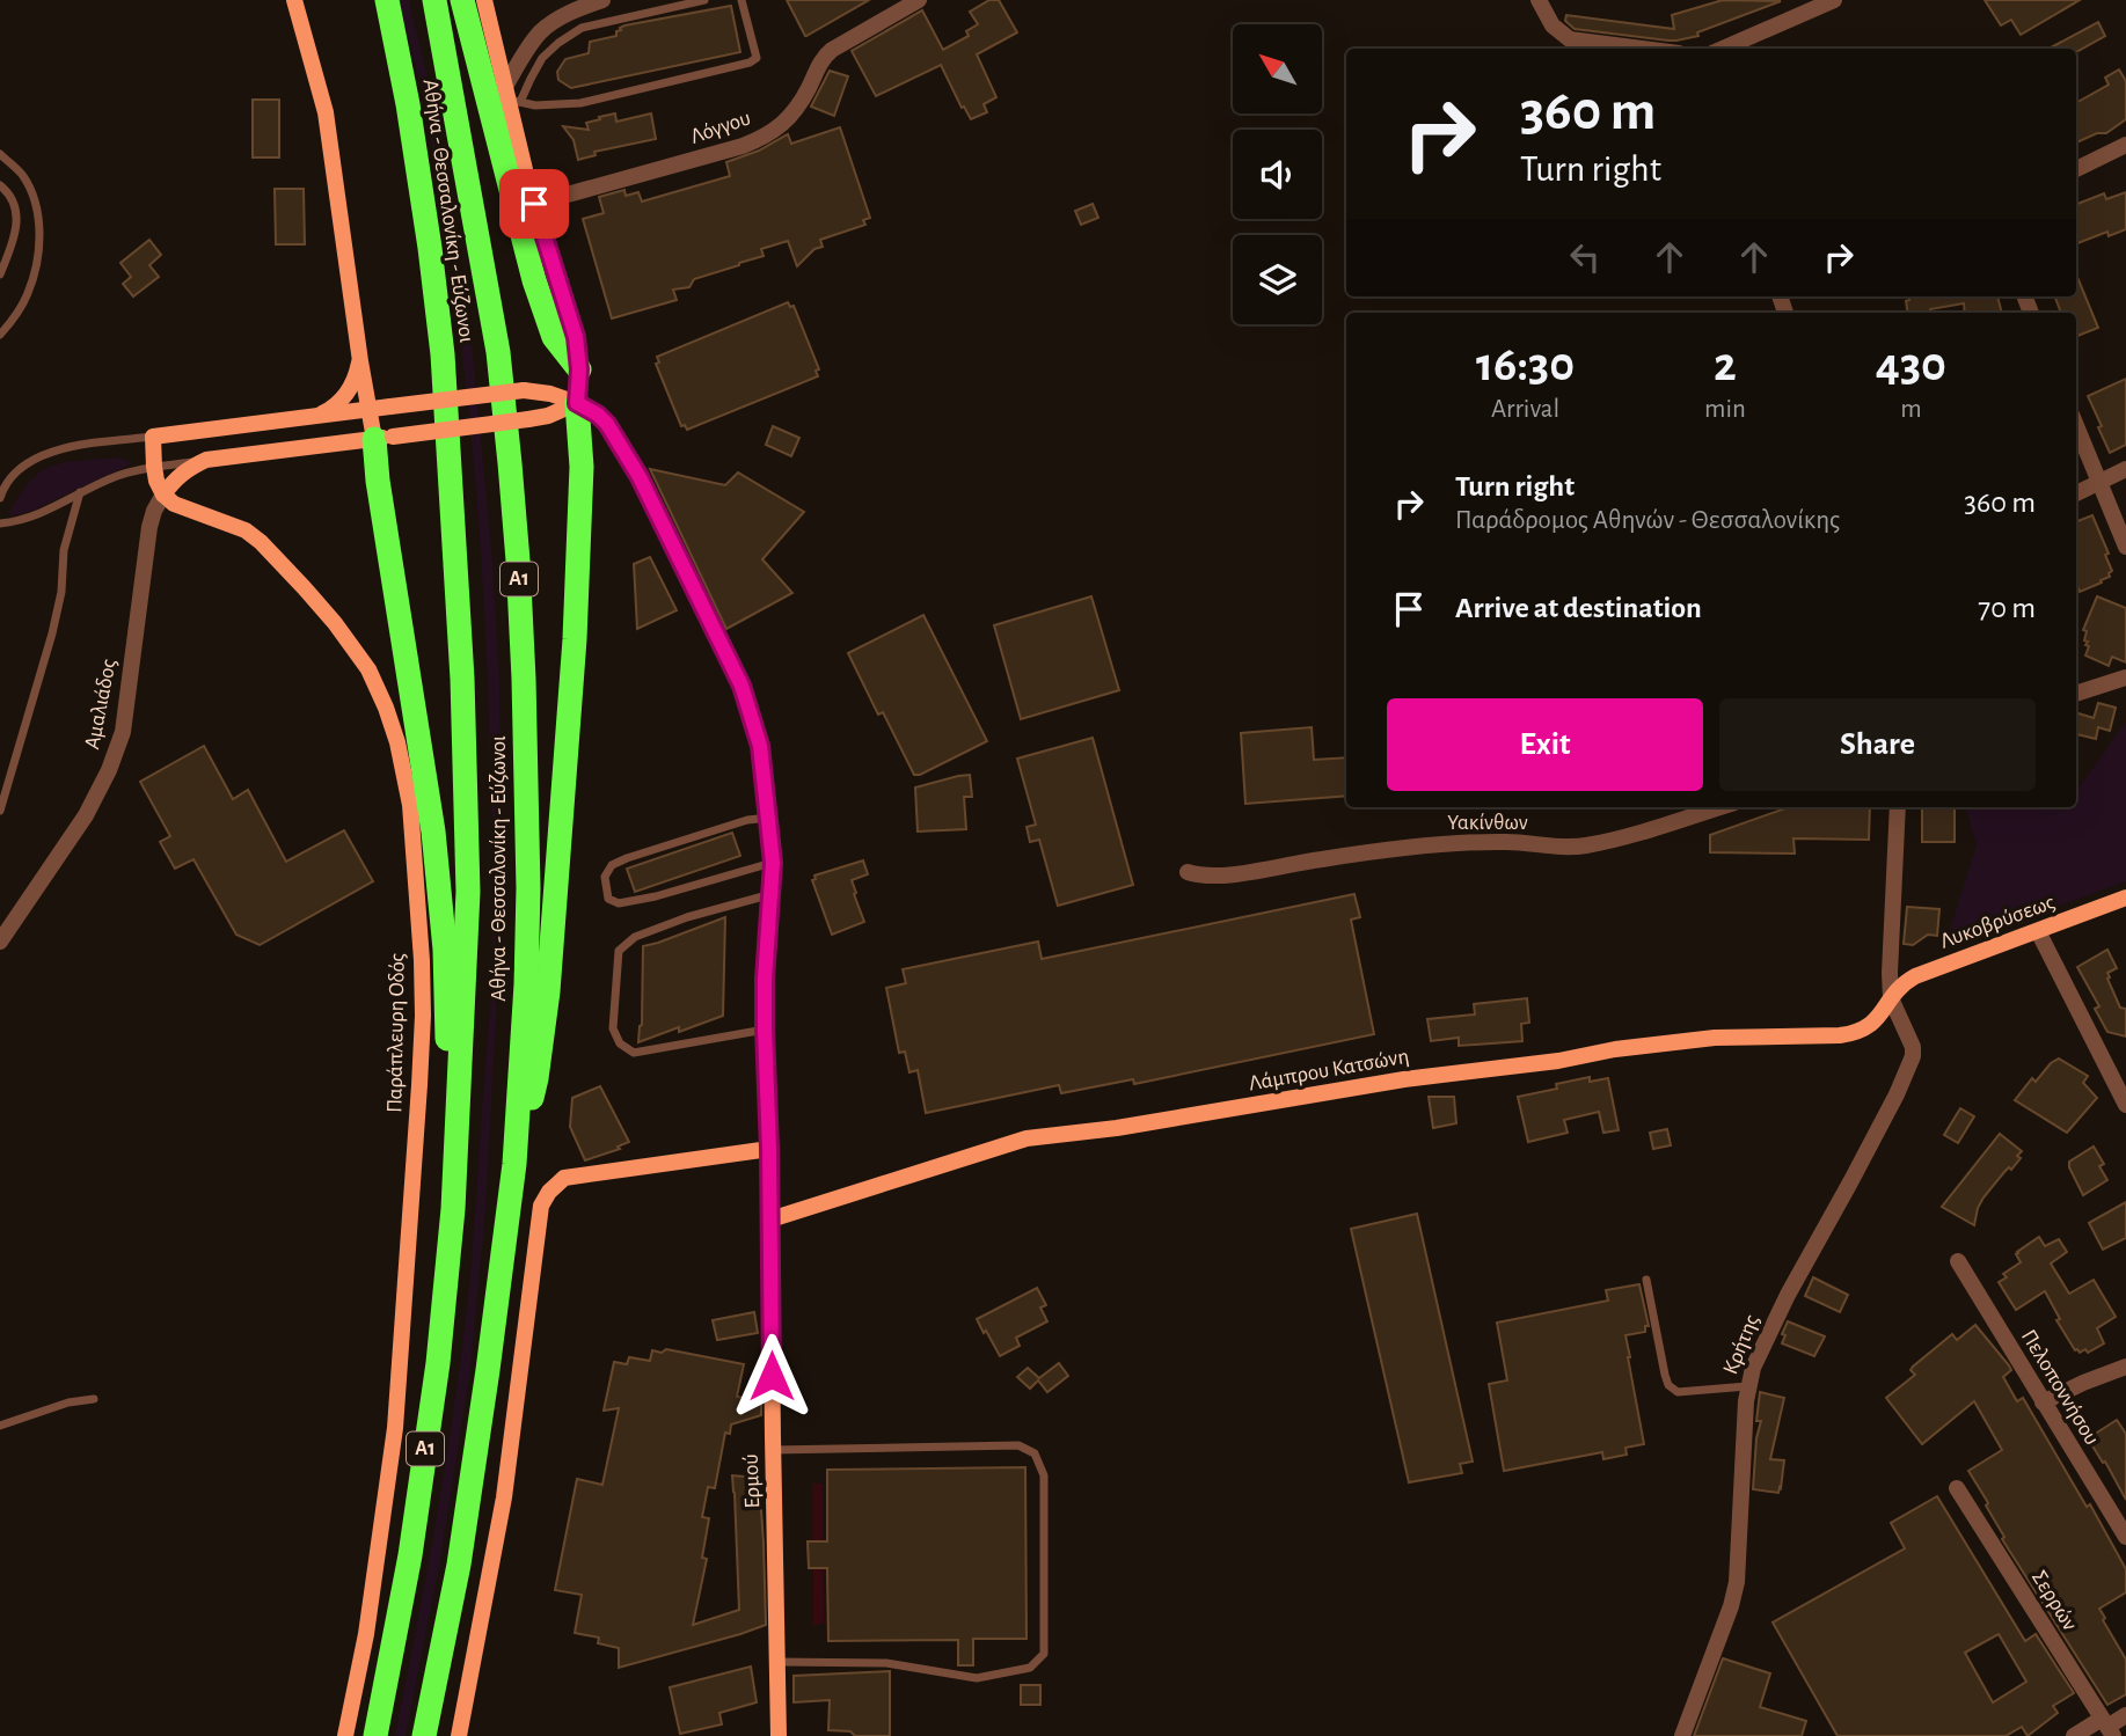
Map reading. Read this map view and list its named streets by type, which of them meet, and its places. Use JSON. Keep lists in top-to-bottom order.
{
  "streets": {
    "highway": ["Αθήνα - Θεσσαλονίκη - Εύζωνοι", "Α1"],
    "street": [
      "Λόγγου",
      "Αμαλιάδος",
      "Υακίνθων",
      "Λυκοβρύσεως",
      "Παράπλευρη Οδός",
      "Λάμπρου Κατσώνη",
      "Κρήτης",
      "Πελοποννήσου",
      "Ερμού",
      "Σερρών"
    ]
  },
  "crossings": [
    ["Αμαλιάδος", "Παράπλευρη Οδός"],
    ["Λυκοβρύσεως", "Λάμπρου Κατσώνη"],
    ["Λυκοβρύσεως", "Κρήτης"],
    ["Λάμπρου Κατσώνη", "Κρήτης"],
    ["Λάμπρου Κατσώνη", "Ερμού"]
  ],
  "north": "top left",
  "page": {
    "turn": ["360 m", "Turn right"],
    "eta": [
      "16:30",
      "Arrival",
      "2",
      "min",
      "430",
      "m"
    ],
    "list": [
      {
        "name": "Turn right",
        "note": "Παράδρομος Αθηνών - Θεσσαλονίκης",
        "value": "360 m"
      },
      {
        "name": "Arrive at destination",
        "value": "70 m"
      }
    ],
    "buttons": ["Exit", "Share"]
  }
}
